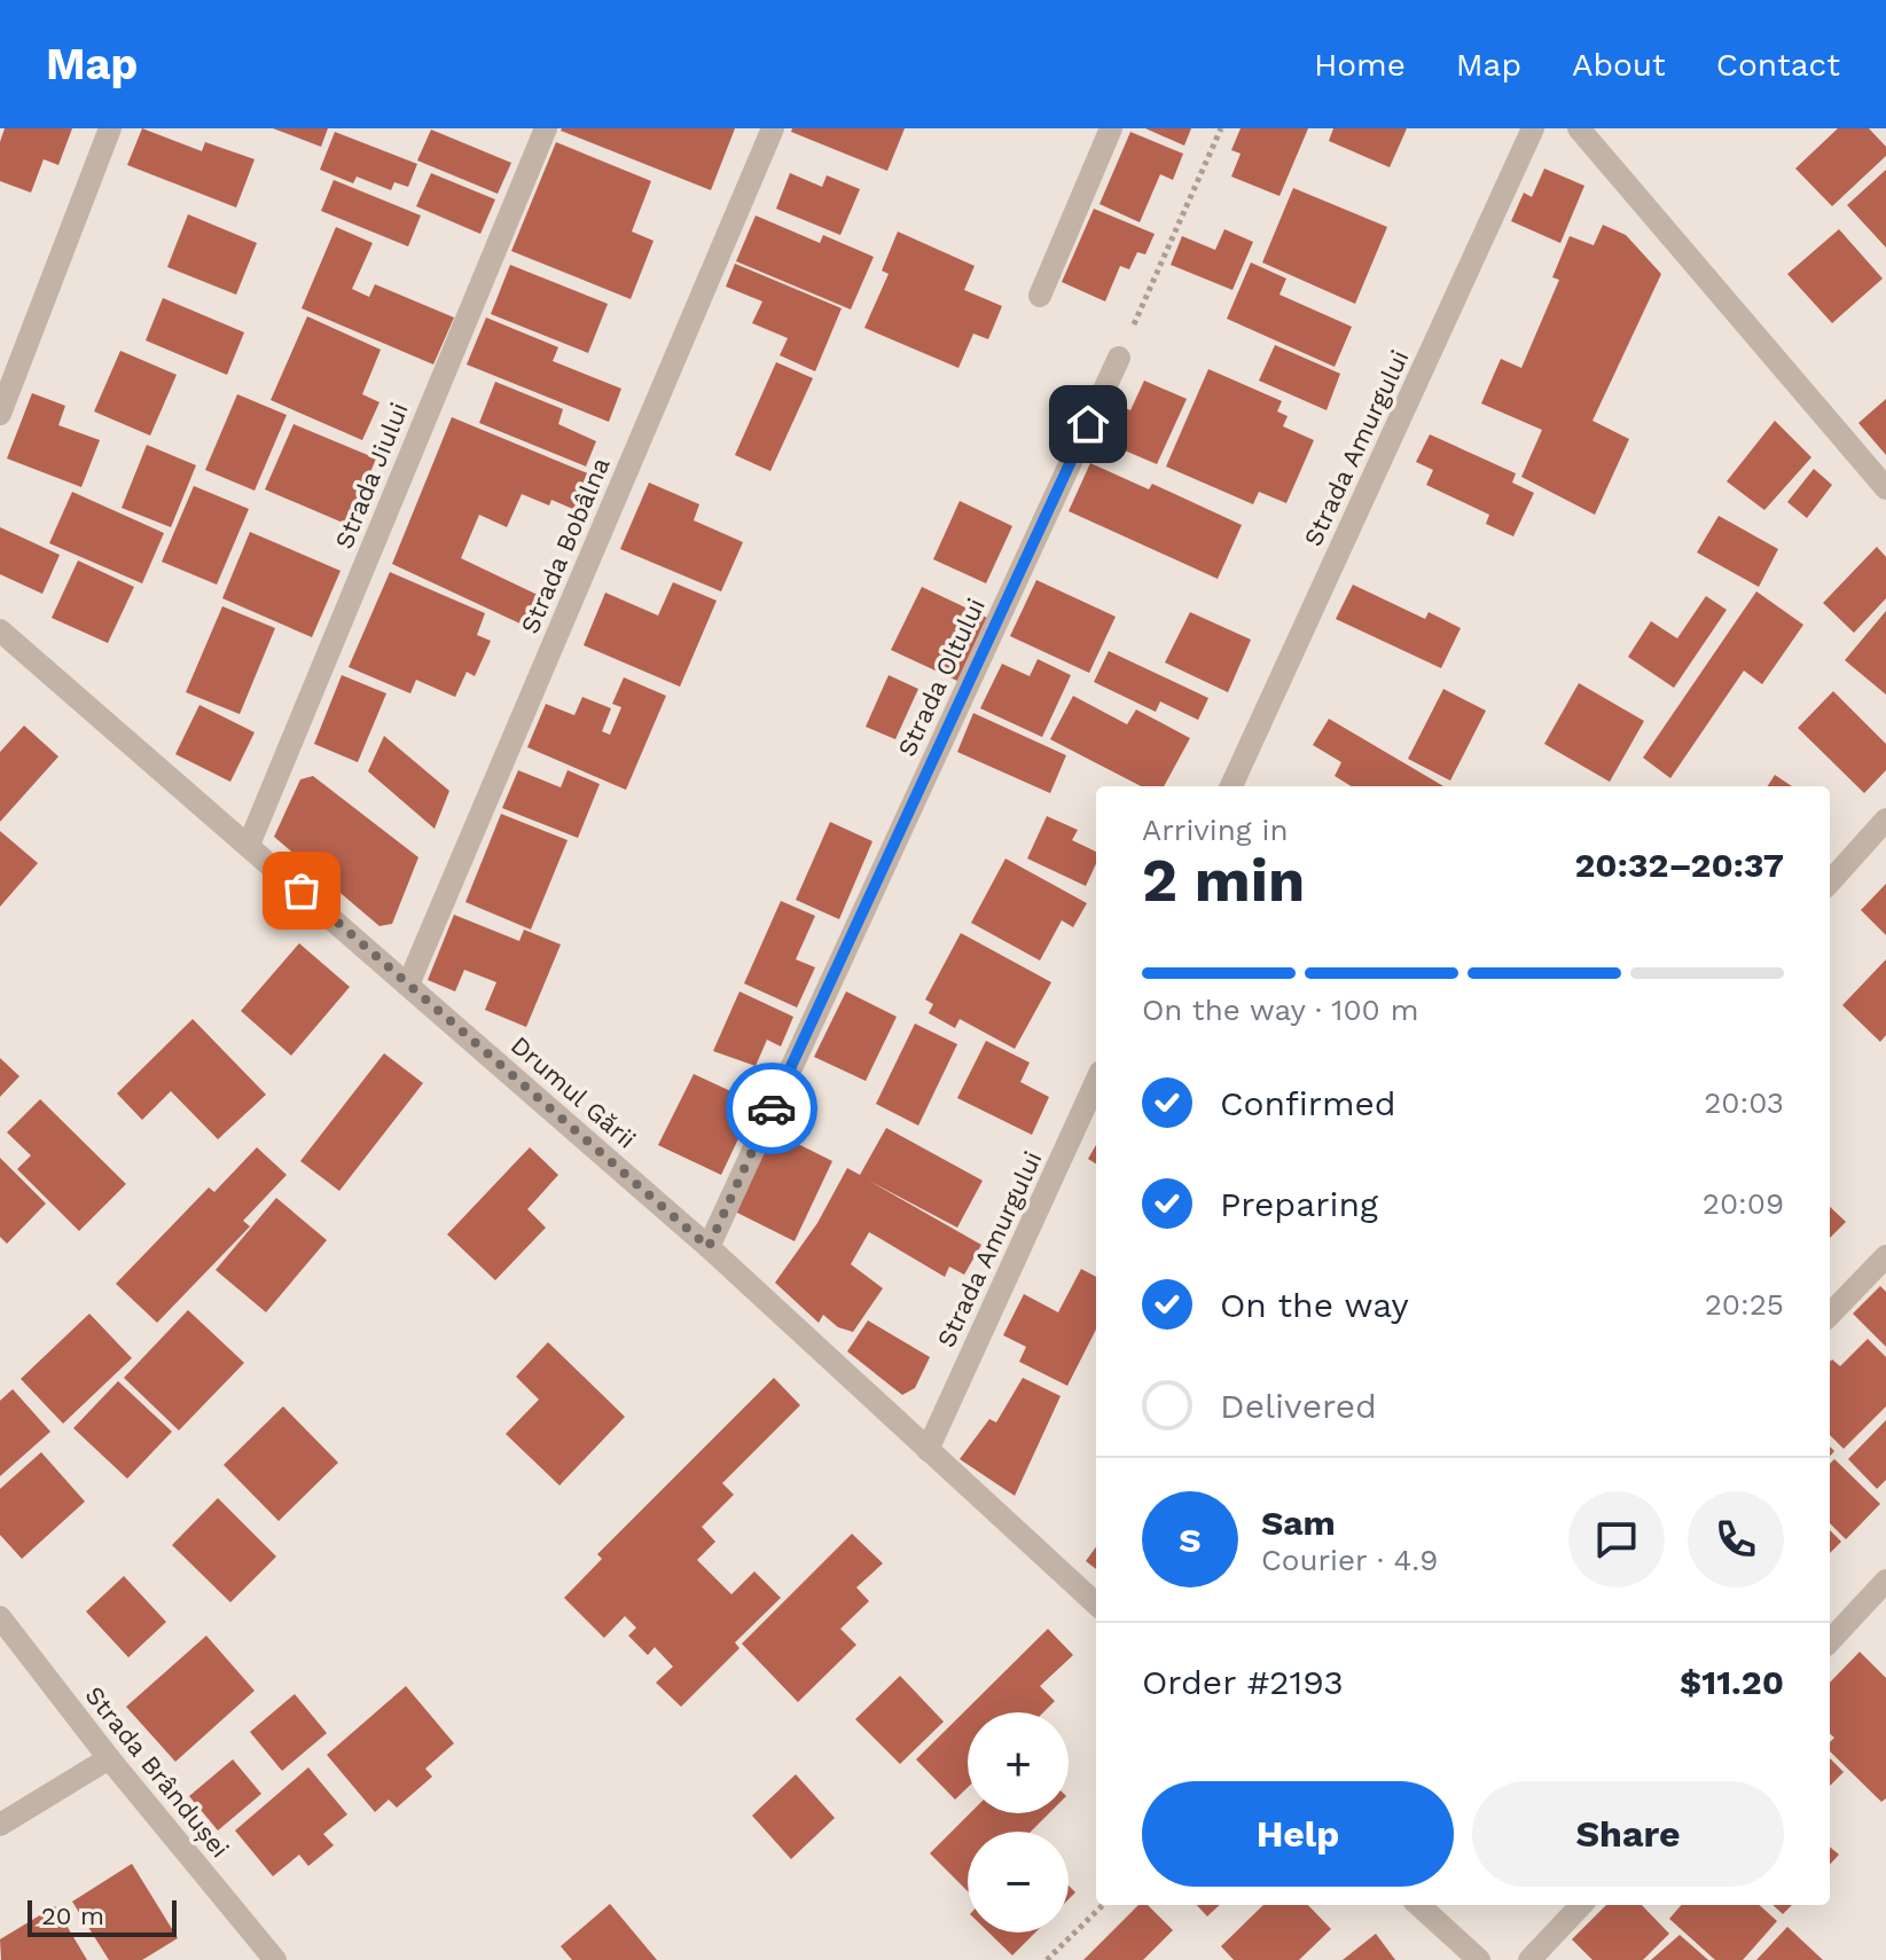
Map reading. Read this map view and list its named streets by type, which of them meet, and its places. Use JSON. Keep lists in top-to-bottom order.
{
  "streets": {
    "street": [
      "Strada Amurgului",
      "Strada Jiului",
      "Strada Bobâlna",
      "Strada Oltului",
      "Drumul Gării",
      "Strada Brândușei"
    ]
  },
  "crossings": [
    ["Strada Amurgului", "Drumul Gării"],
    ["Strada Jiului", "Drumul Gării"],
    ["Strada Bobâlna", "Drumul Gării"],
    ["Strada Oltului", "Drumul Gării"]
  ],
  "scale_bar": "20 m",
  "page": {
    "header": "Map",
    "nav": [
      "Home",
      "Map",
      "About",
      "Contact"
    ],
    "heading": ["2 min", "Arriving in", "20:32–20:37"],
    "panel": [
      "Sam",
      "Courier · 4.9",
      "Order #2193",
      "$11.20"
    ],
    "bar": "On the way · 100 m",
    "list": [
      ["Confirmed", "20:03"],
      ["Preparing", "20:09"],
      ["On the way", "20:25"],
      "Delivered"
    ],
    "round": "S",
    "map_buttons": ["+", "−"],
    "buttons": ["Help", "Share"],
    "scale": "20 m"
  }
}
